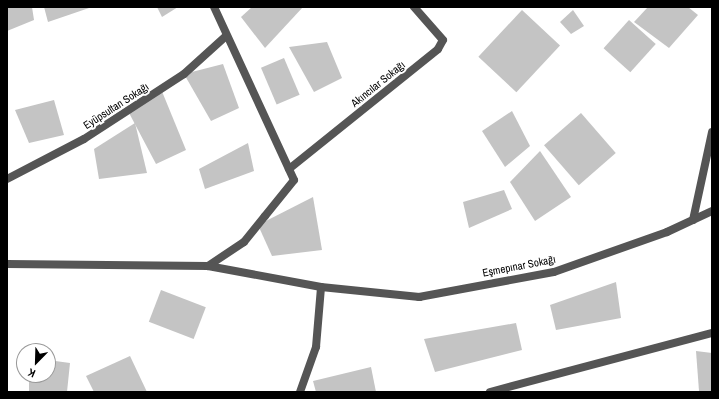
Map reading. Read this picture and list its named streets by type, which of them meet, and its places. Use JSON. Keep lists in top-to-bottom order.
{
  "streets": {
    "street": ["Akıncılar Sokağı", "Eyüpsultan Sokağı", "Eşmepınar Sokağı"]
  },
  "north": "bottom left"
}
